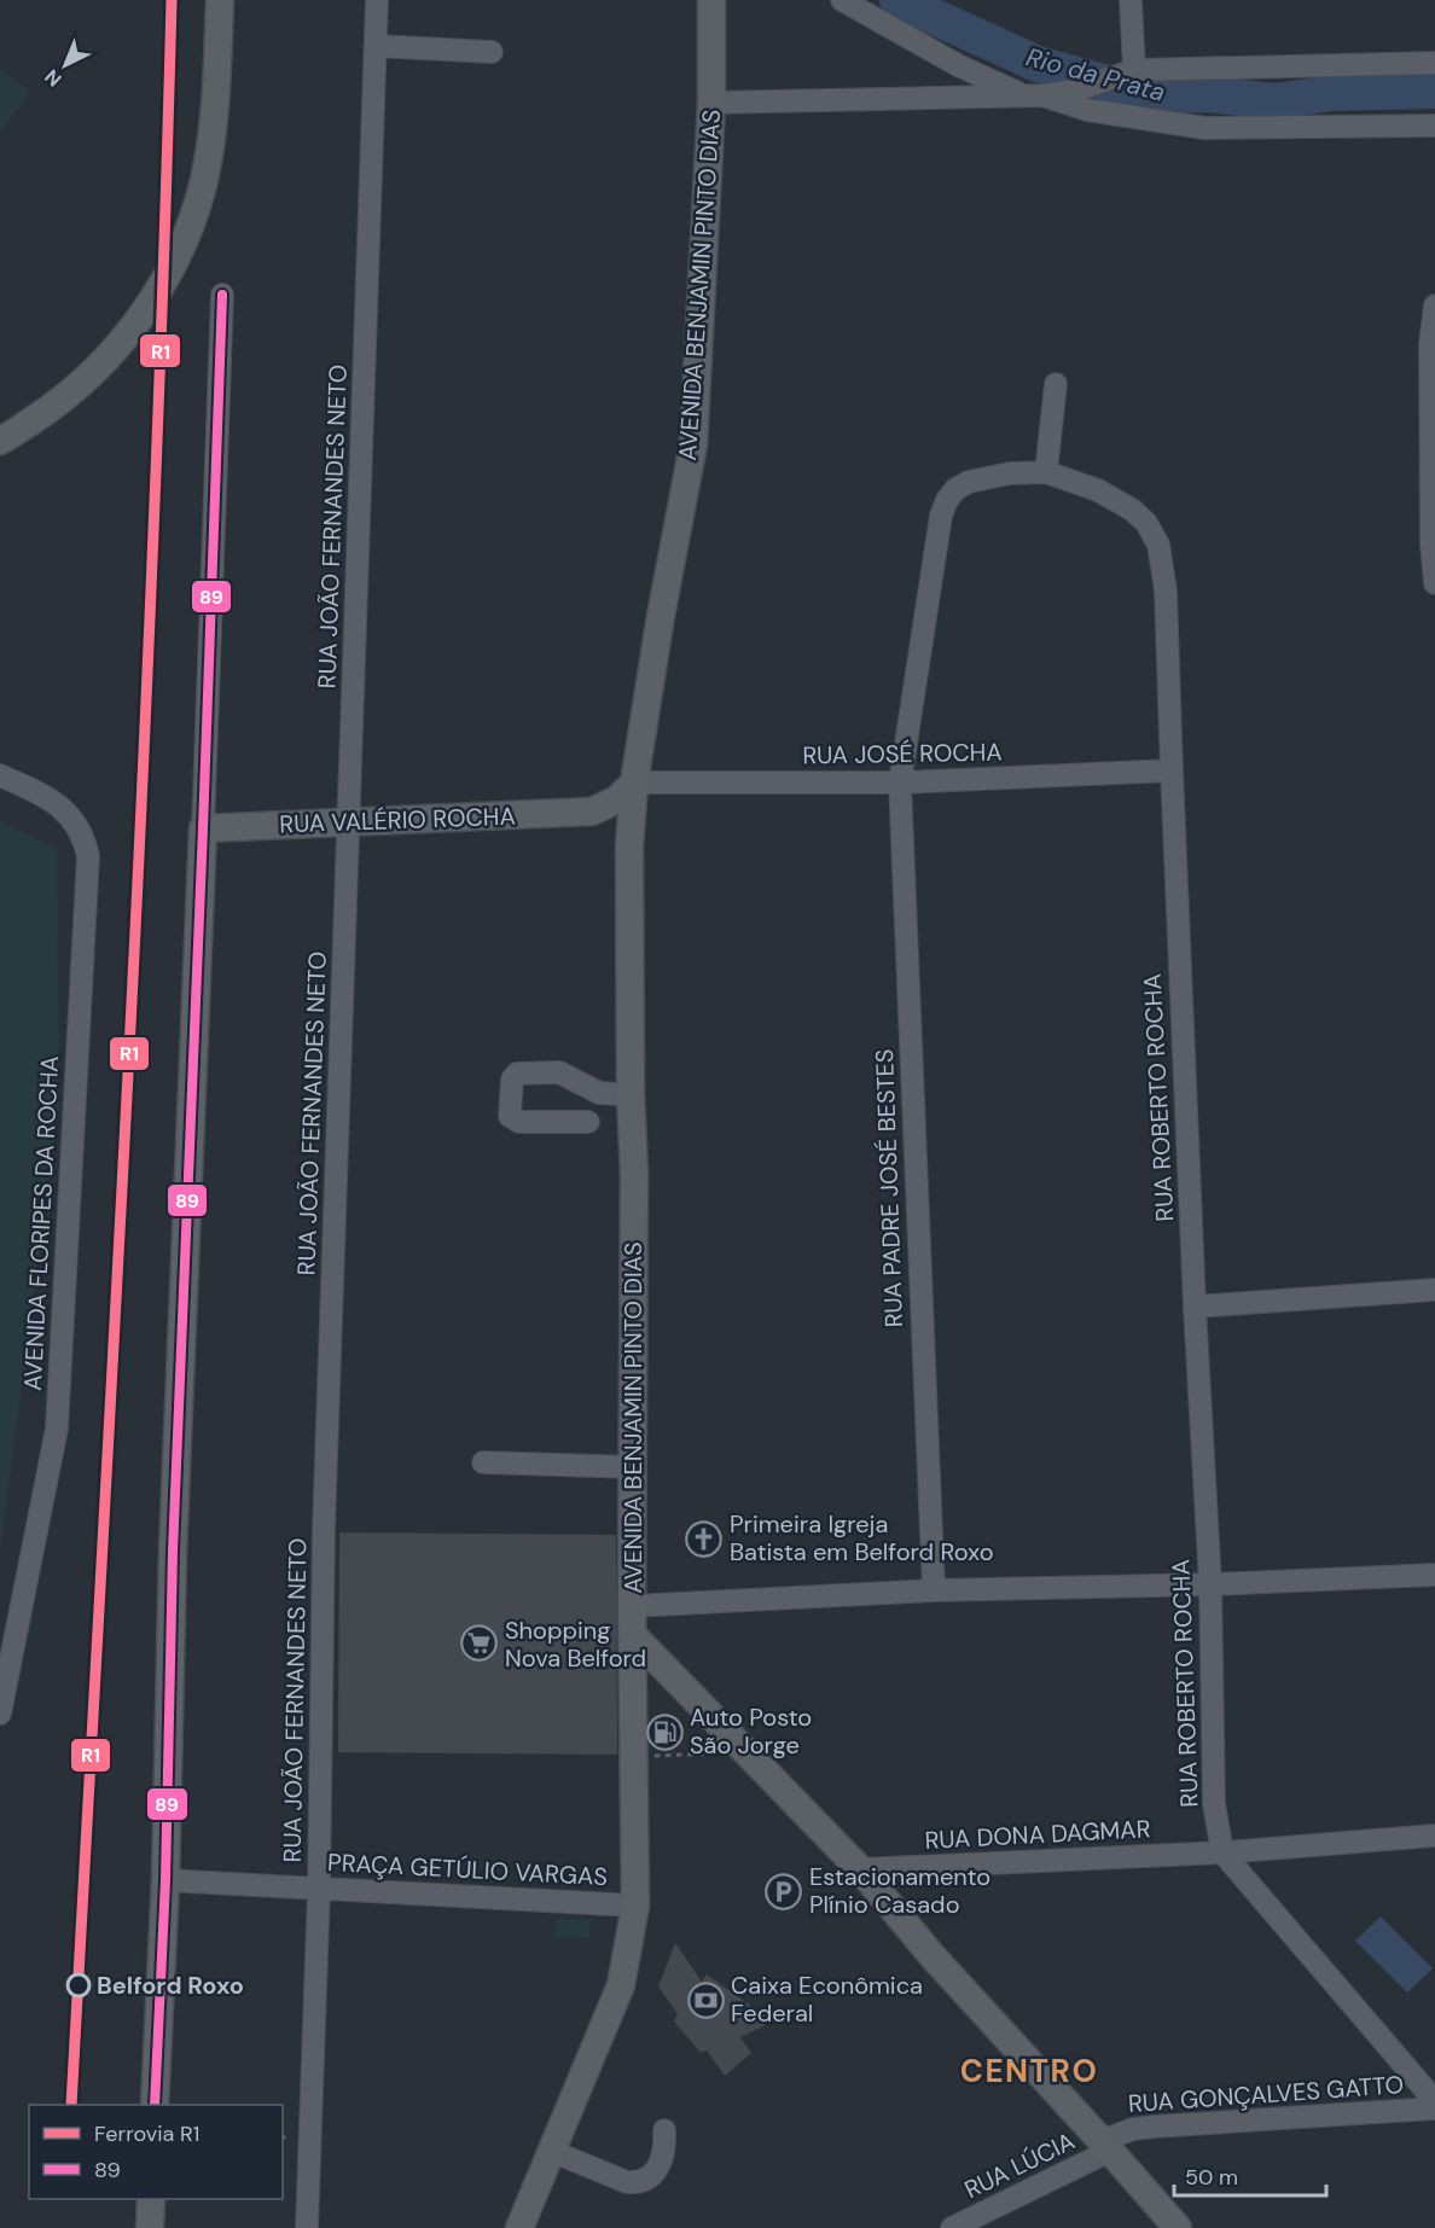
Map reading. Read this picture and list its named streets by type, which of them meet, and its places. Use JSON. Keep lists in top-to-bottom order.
{
  "streets": {
    "main road": ["AVENIDA BENJAMIN PINTO DIAS", "RUA VALÉRIO ROCHA"],
    "street": [
      "RUA JOÃO FERNANDES NETO",
      "RUA JOSÉ ROCHA",
      "RUA ROBERTO ROCHA",
      "RUA PADRE JOSÉ BESTES",
      "AVENIDA FLORIPES DA ROCHA",
      "RUA DONA DAGMAR",
      "PRAÇA GETÚLIO VARGAS",
      "RUA GONÇALVES GATTO",
      "RUA LÚCIA"
    ]
  },
  "crossings": [
    ["AVENIDA BENJAMIN PINTO DIAS", "RUA JOSÉ ROCHA"],
    ["AVENIDA BENJAMIN PINTO DIAS", "PRAÇA GETÚLIO VARGAS"],
    ["RUA JOÃO FERNANDES NETO", "RUA VALÉRIO ROCHA"],
    ["RUA JOÃO FERNANDES NETO", "PRAÇA GETÚLIO VARGAS"],
    ["RUA JOSÉ ROCHA", "RUA ROBERTO ROCHA"],
    ["RUA JOSÉ ROCHA", "RUA PADRE JOSÉ BESTES"],
    ["RUA ROBERTO ROCHA", "RUA PADRE JOSÉ BESTES"],
    ["RUA ROBERTO ROCHA", "RUA DONA DAGMAR"],
    ["RUA GONÇALVES GATTO", "RUA LÚCIA"]
  ],
  "districts": ["CENTRO"],
  "water": ["Rio da Prata"],
  "places": {
    "church": ["Primeira Igreja Batista em Belford Roxo"],
    "supermarket": ["Shopping Nova Belford"],
    "fuel station": ["Auto Posto São Jorge"],
    "parking": ["Estacionamento Plínio Casado"],
    "other": ["Belford Roxo"],
    "bank": ["Caixa Econômica Federal"]
  },
  "lines": ["rail line R1", "transit line 89"],
  "legend": ["Ferrovia R1", "89"],
  "scale_bar": "50 m",
  "north": "bottom left"
}
